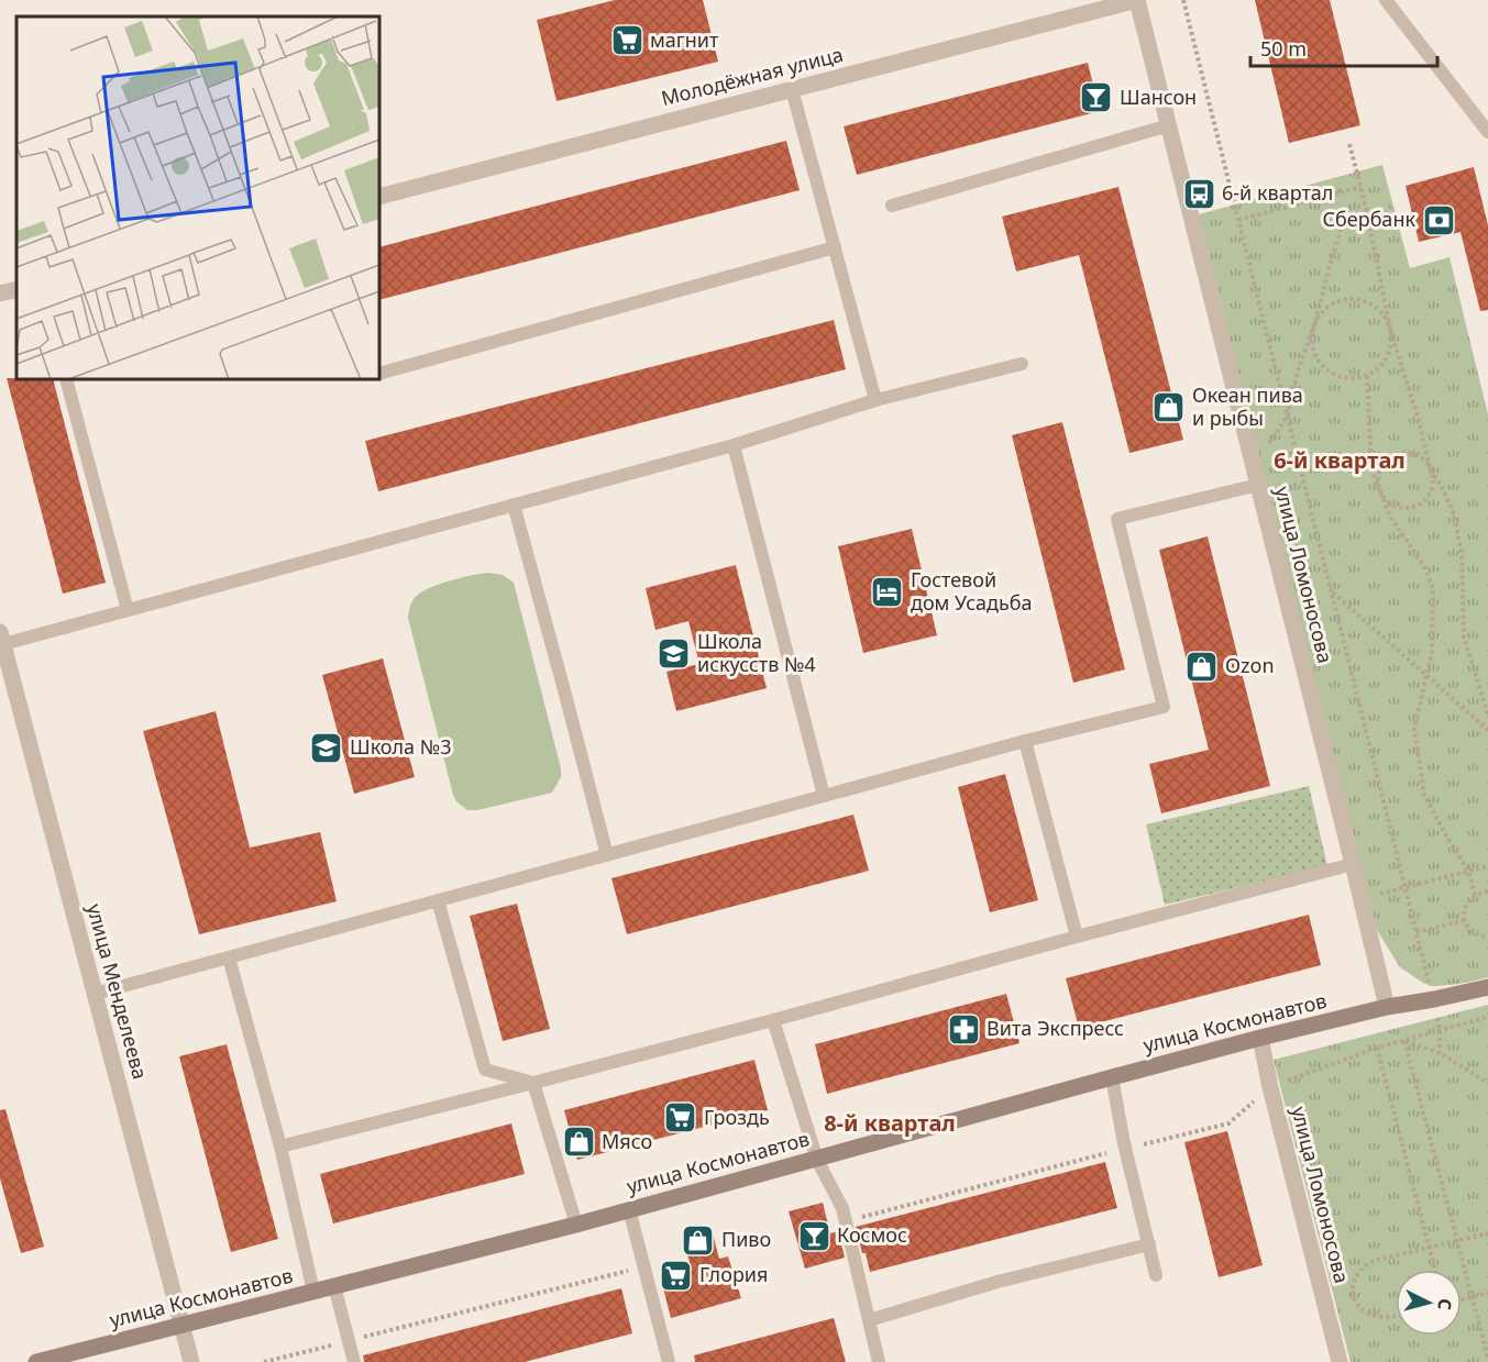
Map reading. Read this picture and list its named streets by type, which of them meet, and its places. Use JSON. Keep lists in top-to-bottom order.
{
  "streets": {
    "street": [
      "Молодёжная улица",
      "улица Ломоносова",
      "улица Менделеева",
      "улица Космонавтов"
    ]
  },
  "crossings": [
    ["Молодёжная улица", "улица Ломоносова"],
    ["улица Ломоносова", "улица Космонавтов"],
    ["улица Менделеева", "улица Космонавтов"]
  ],
  "districts": ["6-й квартал", "8-й квартал"],
  "places": {
    "supermarket": ["магнит", "Гроздь", "Глория"],
    "bar": ["Шансон", "Космос"],
    "bus stop": ["6-й квартал"],
    "bank": ["Сбербанк"],
    "shop": [
      "Океан пива и рыбы",
      "Ozon",
      "Мясо",
      "Пиво"
    ],
    "hotel": ["Гостевой дом Усадьба"],
    "school or university": ["Школа искусств №4", "Школа №3"],
    "pharmacy": ["Вита Экспресс"]
  },
  "scale_bar": "50 m",
  "north": "right"
}
